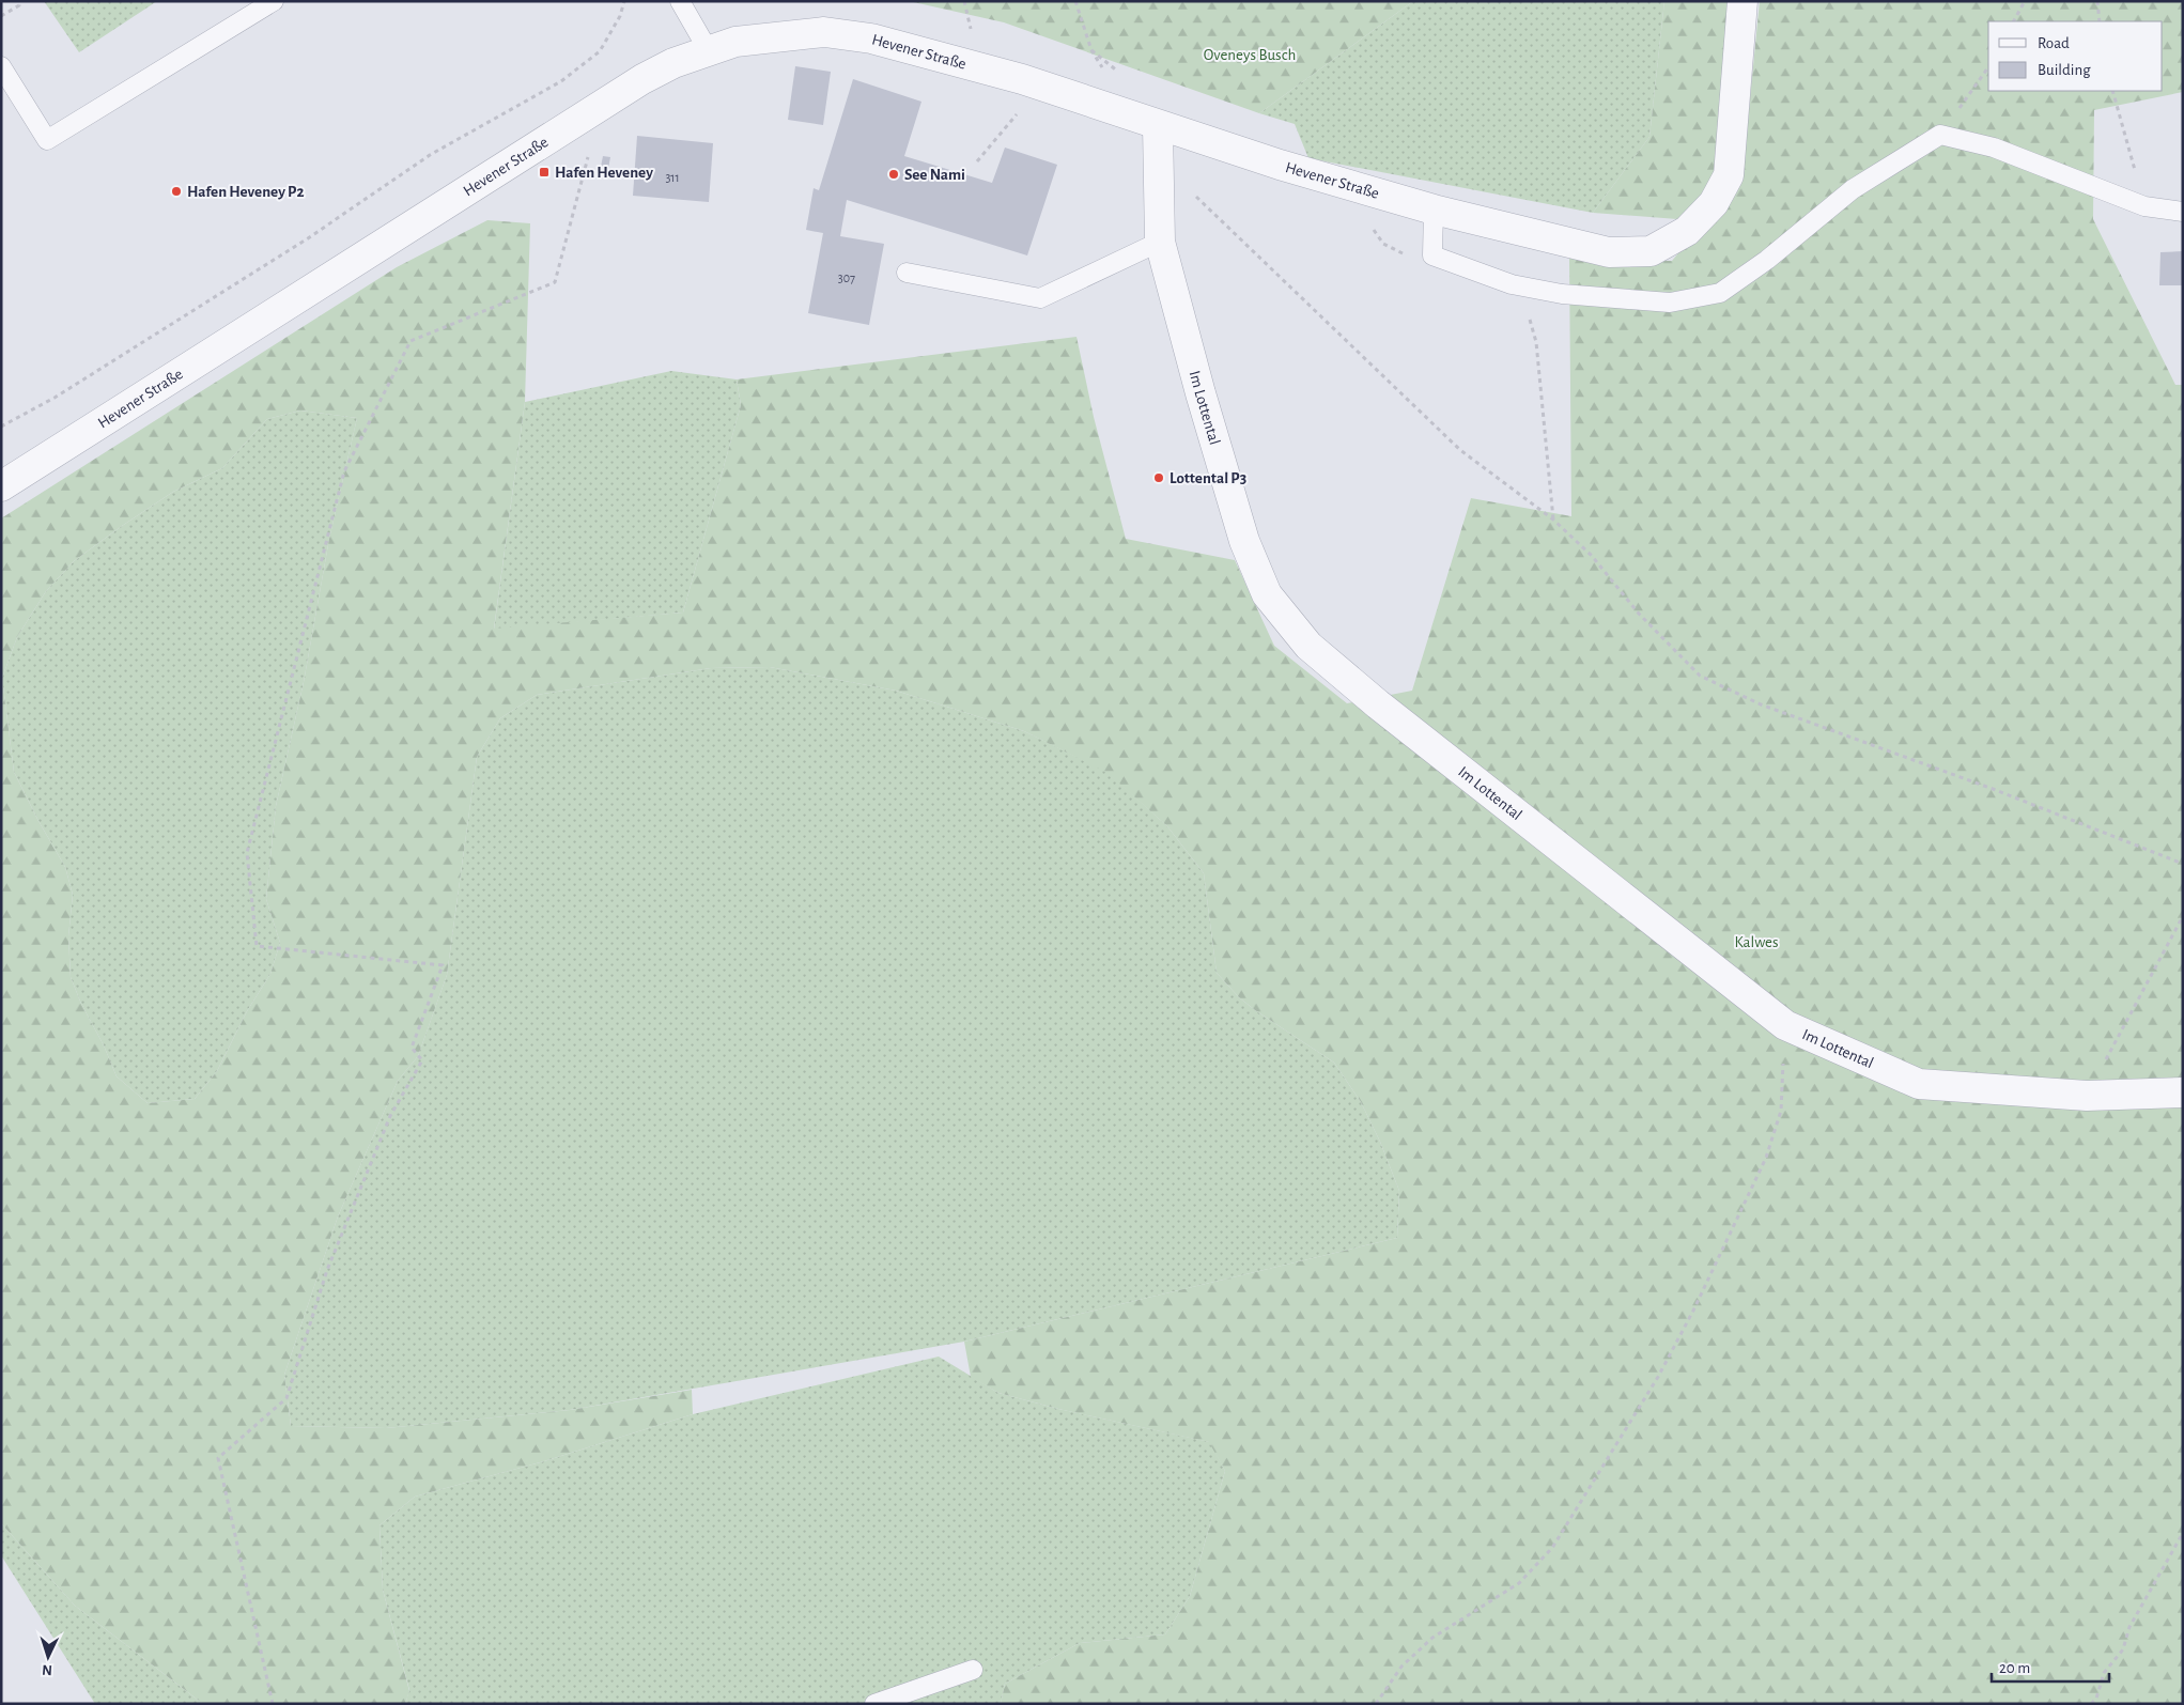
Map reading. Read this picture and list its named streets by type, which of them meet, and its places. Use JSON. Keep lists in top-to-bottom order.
{
  "streets": {
    "street": ["Hevener Straße", "Im Lottental"]
  },
  "crossings": [
    ["Hevener Straße", "Im Lottental"]
  ],
  "parks": ["Oveneys Busch", "Kalwes"],
  "places": {
    "transit": ["Hafen Heveney"],
    "other": ["See Nami", "Hafen Heveney P2", "Lottental P3"]
  },
  "house_numbers": ["311", "307"],
  "legend": ["Road", "Building"],
  "scale_bar": "20 m",
  "north": "bottom"
}
